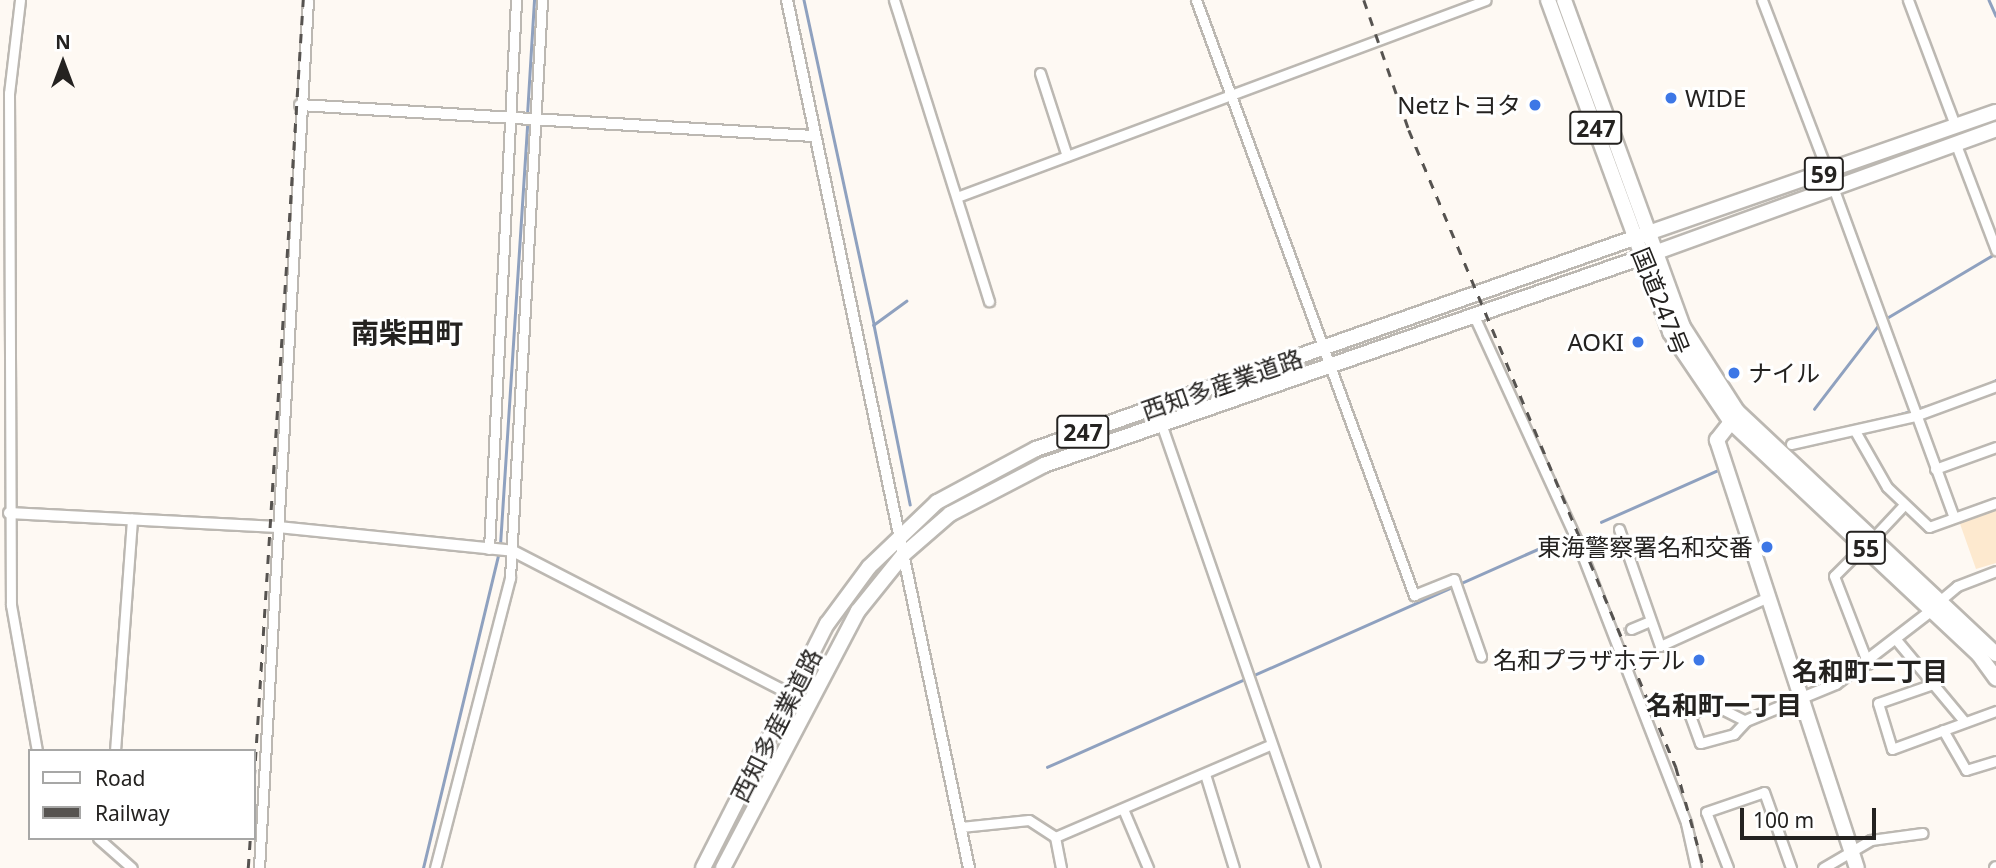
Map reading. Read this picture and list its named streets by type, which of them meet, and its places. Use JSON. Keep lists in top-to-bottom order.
{
  "streets": {
    "main road": [
      "247",
      "59",
      "国道247号",
      "西知多産業道路",
      "55"
    ]
  },
  "crossings": [
    ["59", "国道247号"],
    ["59", "西知多産業道路"],
    ["国道247号", "西知多産業道路"],
    ["国道247号", "55"]
  ],
  "districts": ["南柴田町", "名和町二丁目", "名和町一丁目"],
  "places": [
    "WIDE",
    "Netzトヨタ",
    "AOKI",
    "ナイル",
    "東海警察署名和交番",
    "名和プラザホテル"
  ],
  "legend": ["Road", "Railway"],
  "scale_bar": "100 m",
  "north": "top"
}
